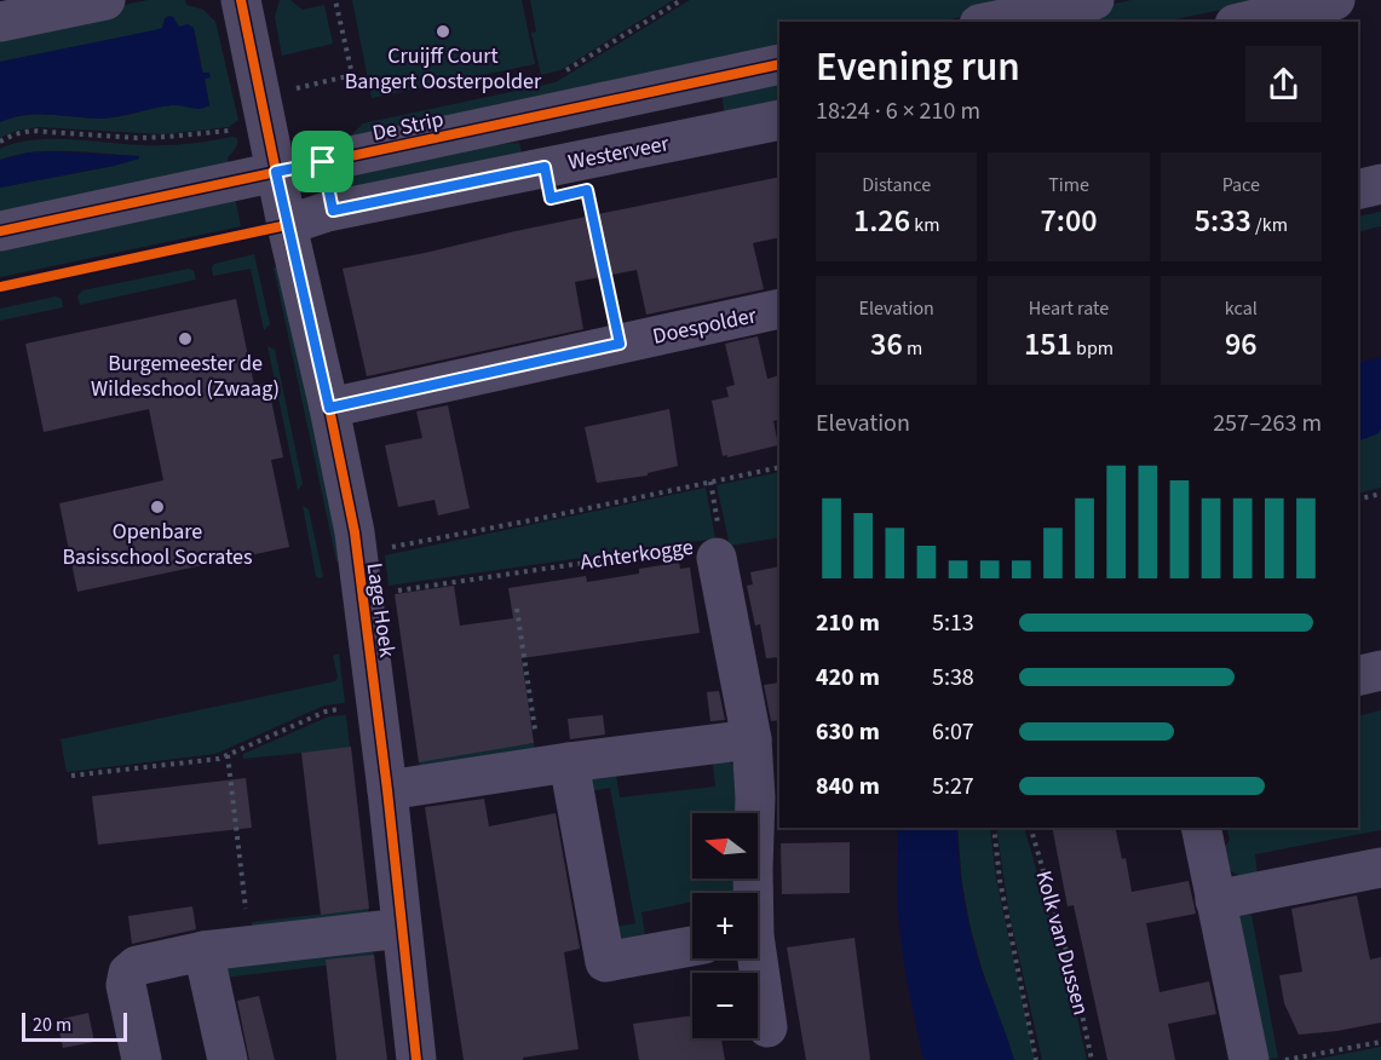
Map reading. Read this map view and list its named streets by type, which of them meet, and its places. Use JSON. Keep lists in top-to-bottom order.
{
  "streets": {
    "street": [
      "De Strip",
      "Westerveer",
      "Doespolder",
      "Achterkogge",
      "Lage Hoek"
    ],
    "path": ["Kolk van Dussen"]
  },
  "crossings": [
    ["De Strip", "Lage Hoek"],
    ["Westerveer", "Lage Hoek"],
    ["Doespolder", "Lage Hoek"],
    ["Achterkogge", "Lage Hoek"]
  ],
  "places": ["Cruijff Court Bangert Oosterpolder", "Burgemeester de Wildeschool (Zwaag)", "Openbare Basisschool Socrates"],
  "scale_bar": "20 m",
  "north": "left",
  "page": {
    "heading": ["Evening run", "18:24 · 6 × 210 m"],
    "stats": [
      ["Distance", "1.26 km"],
      ["Time", "7:00"],
      ["Pace", "5:33 /km"],
      ["Elevation", "36 m"],
      ["Heart rate", "151 bpm"],
      ["kcal", "96"]
    ],
    "chart": ["Elevation", "257–263 m"],
    "list": [
      {
        "name": "210 m",
        "note": "5:13"
      },
      {
        "name": "420 m",
        "note": "5:38"
      },
      {
        "name": "630 m",
        "note": "6:07"
      },
      {
        "name": "840 m",
        "note": "5:27"
      }
    ],
    "map_buttons": ["+", "−"],
    "scale": "20 m"
  }
}
